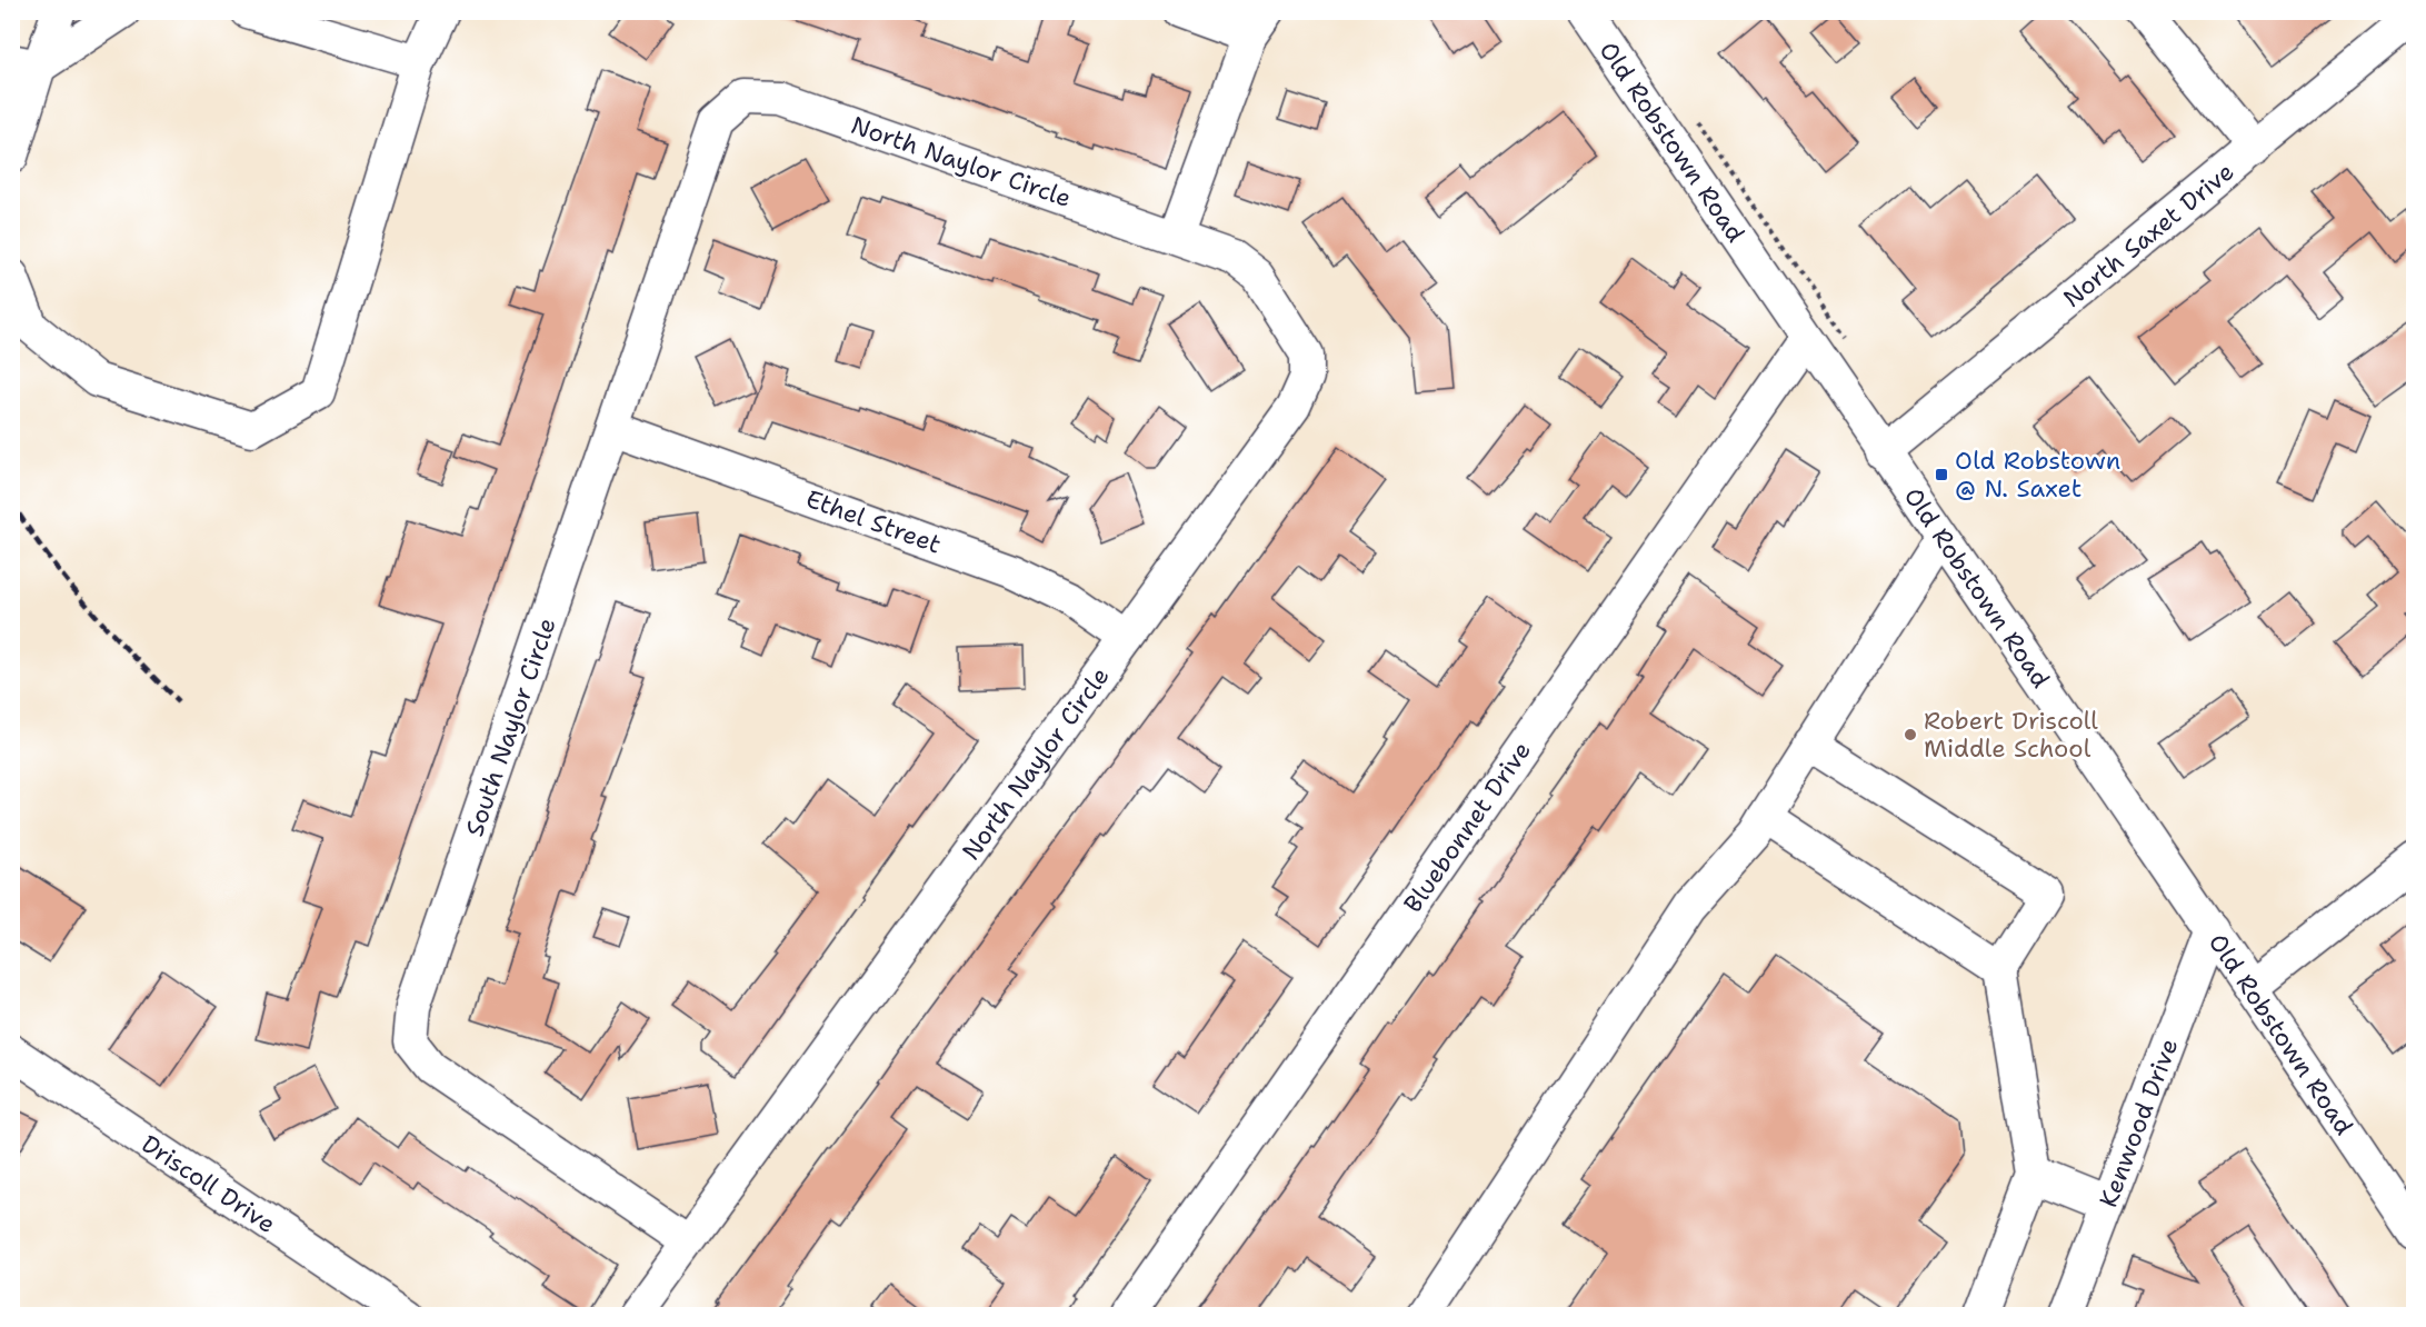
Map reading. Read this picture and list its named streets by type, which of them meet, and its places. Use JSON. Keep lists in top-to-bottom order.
{
  "streets": {
    "street": [
      "Old Robstown Road",
      "North Naylor Circle",
      "North Saxet Drive",
      "Ethel Street",
      "South Naylor Circle",
      "Bluebonnet Drive",
      "Kenwood Drive",
      "Driscoll Drive"
    ]
  },
  "crossings": [
    ["Old Robstown Road", "North Saxet Drive"],
    ["Old Robstown Road", "Bluebonnet Drive"],
    ["Old Robstown Road", "Kenwood Drive"],
    ["North Naylor Circle", "Ethel Street"],
    ["North Naylor Circle", "South Naylor Circle"],
    ["Ethel Street", "South Naylor Circle"]
  ],
  "places": {
    "transit": ["Old Robstown @ N. Saxet"],
    "other": ["Robert Driscoll Middle School"]
  }
}
